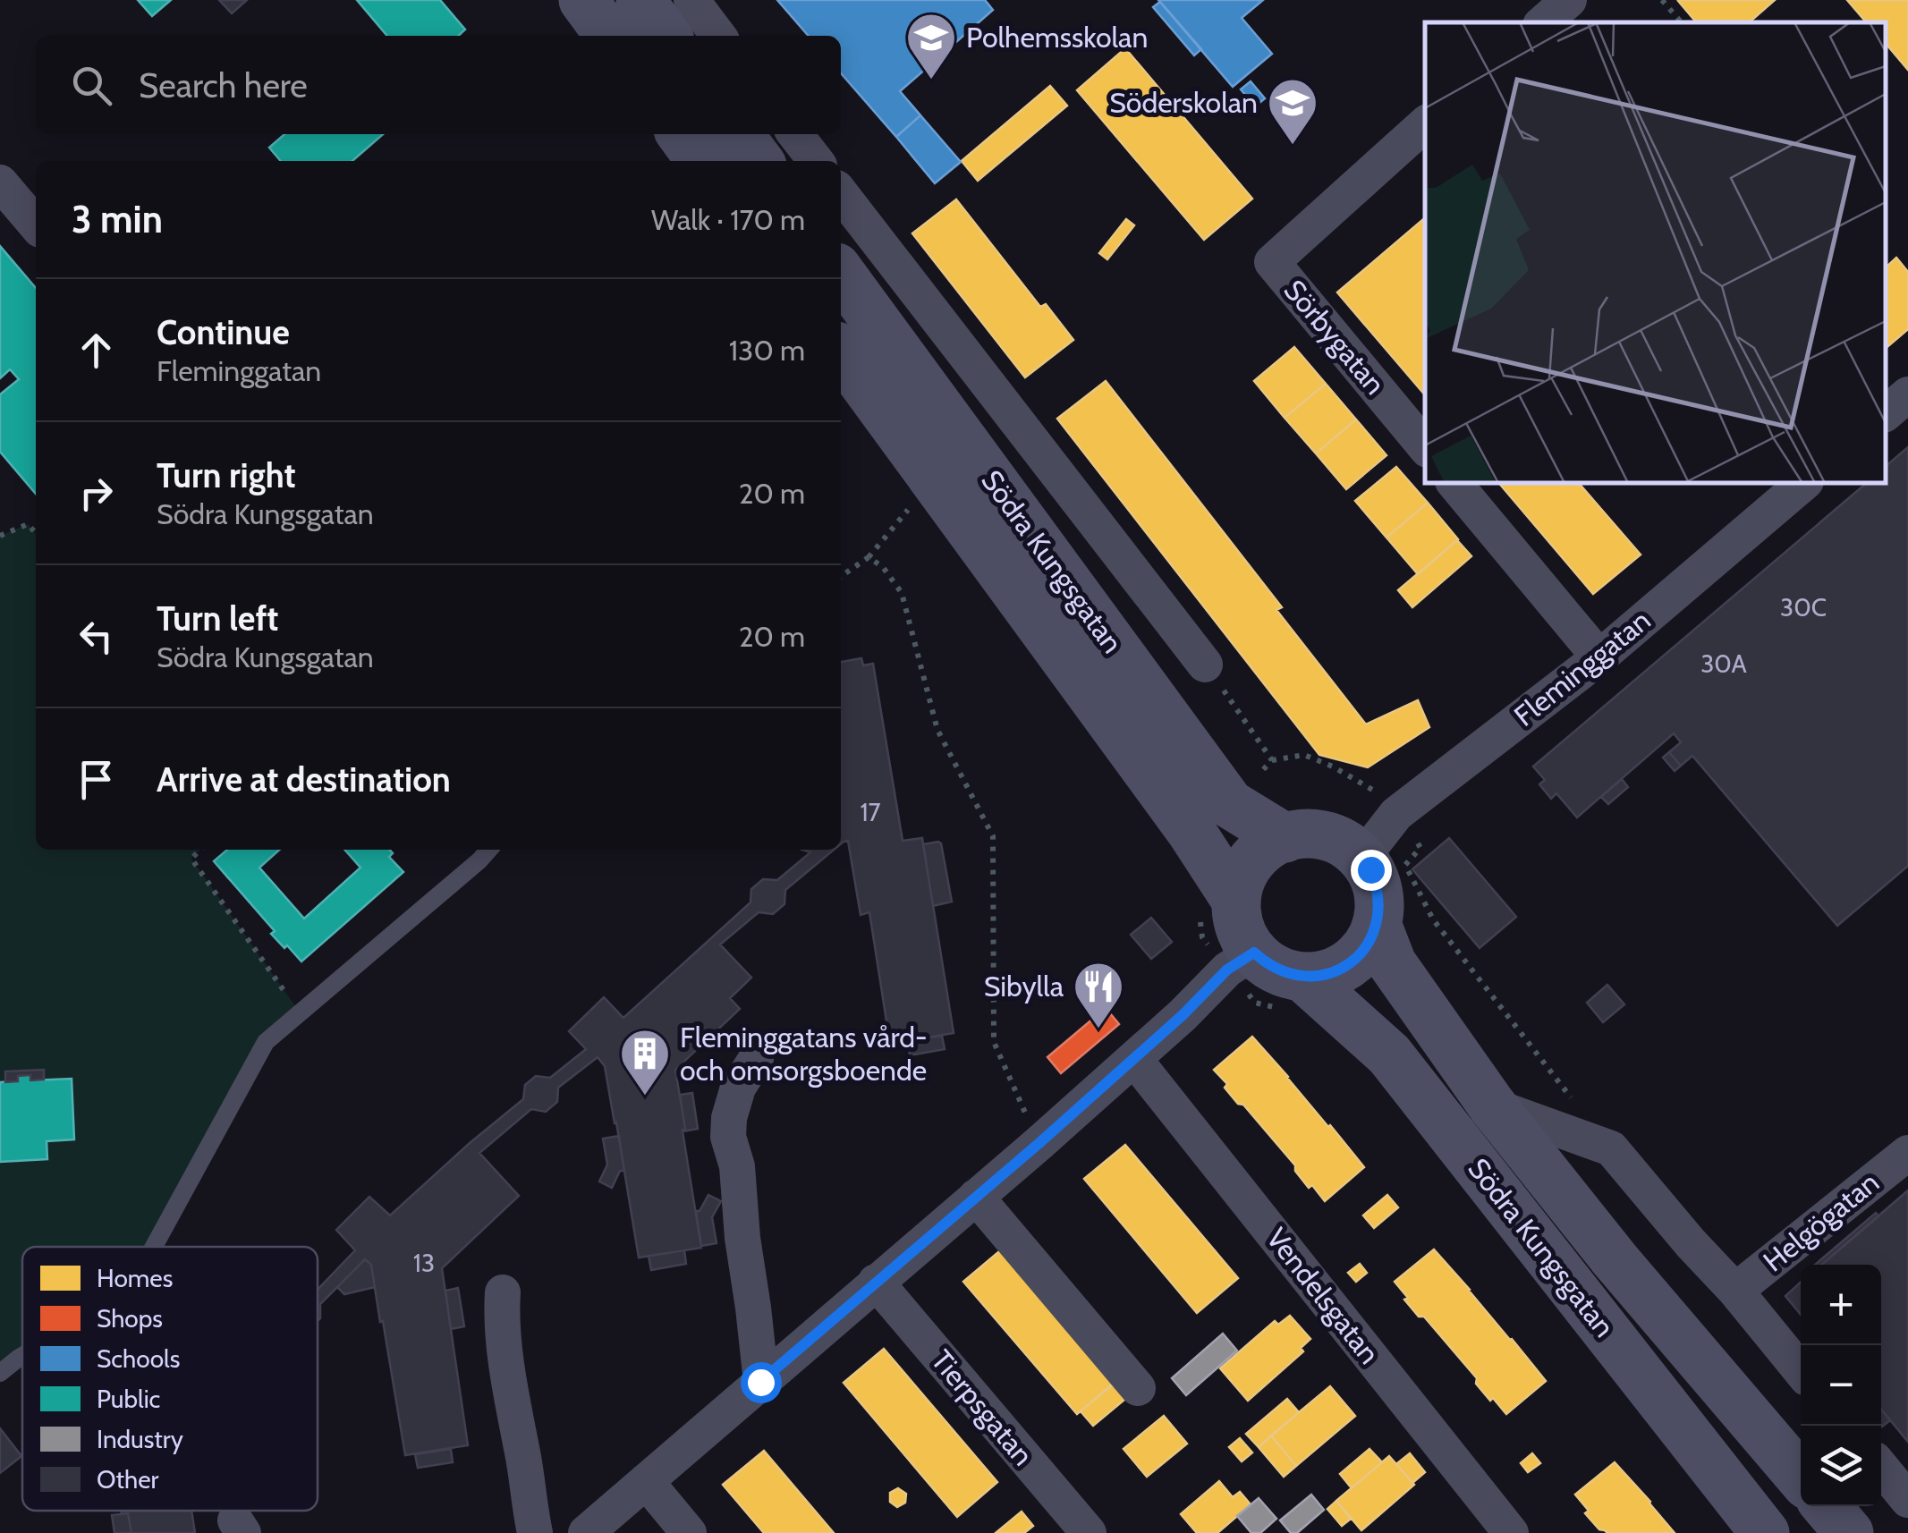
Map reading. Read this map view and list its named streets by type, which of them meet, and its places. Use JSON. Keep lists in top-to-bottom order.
{
  "streets": {
    "main road": ["Södra Kungsgatan"],
    "street": [
      "Sörbygatan",
      "Fleminggatan",
      "Helgögatan",
      "Vendelsgatan",
      "Tierpsgatan"
    ]
  },
  "crossings": [
    ["Södra Kungsgatan", "Fleminggatan"]
  ],
  "places": {
    "school or university": ["Polhemsskolan", "Söderskolan"],
    "restaurant": ["Sibylla"],
    "building": ["Fleminggatans vård- och omsorgsboende"]
  },
  "house_numbers": [
    "30C",
    "30A",
    "17",
    "13"
  ],
  "legend": [
    "Homes",
    "Shops",
    "Schools",
    "Public",
    "Industry",
    "Other"
  ],
  "page": {
    "search": "Search here",
    "heading": ["3 min", "Walk · 170 m"],
    "list": [
      ["Continue", "Fleminggatan", "130 m"],
      ["Turn right", "Södra Kungsgatan", "20 m"],
      ["Turn left", "Södra Kungsgatan", "20 m"],
      "Arrive at destination"
    ],
    "map_buttons": ["+", "−"]
  }
}
